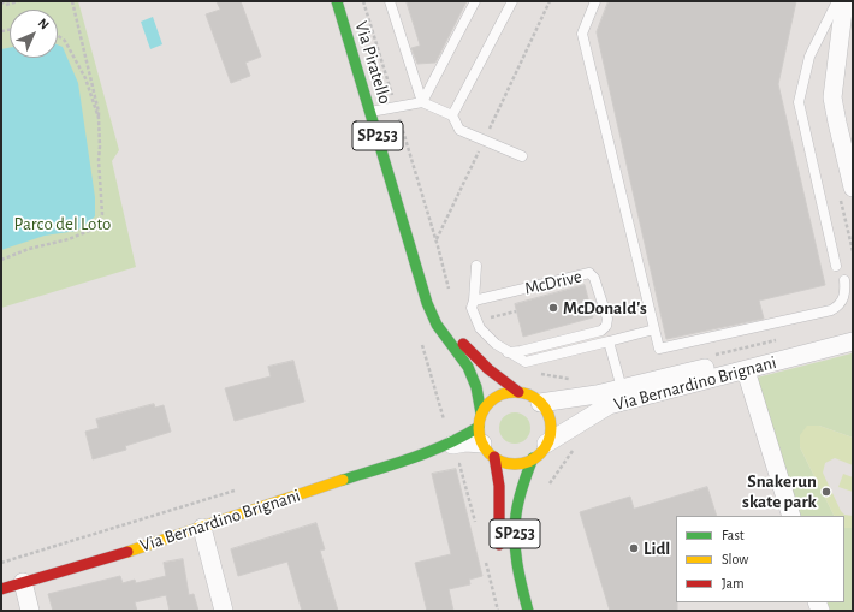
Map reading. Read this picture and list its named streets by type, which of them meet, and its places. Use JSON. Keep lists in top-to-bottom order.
{
  "streets": {
    "main road": ["Via Piratello", "SP253", "Via Bernardino Brignani"],
    "lane": ["McDrive"]
  },
  "crossings": [
    ["Via Piratello", "SP253"],
    ["Via Piratello", "Via Bernardino Brignani"],
    ["SP253", "Via Bernardino Brignani"]
  ],
  "parks": ["Parco del Loto"],
  "places": ["McDonald's", "Snakerun skate park", "Lidl"],
  "legend": ["Fast", "Slow", "Jam"],
  "north": "top right"
}
